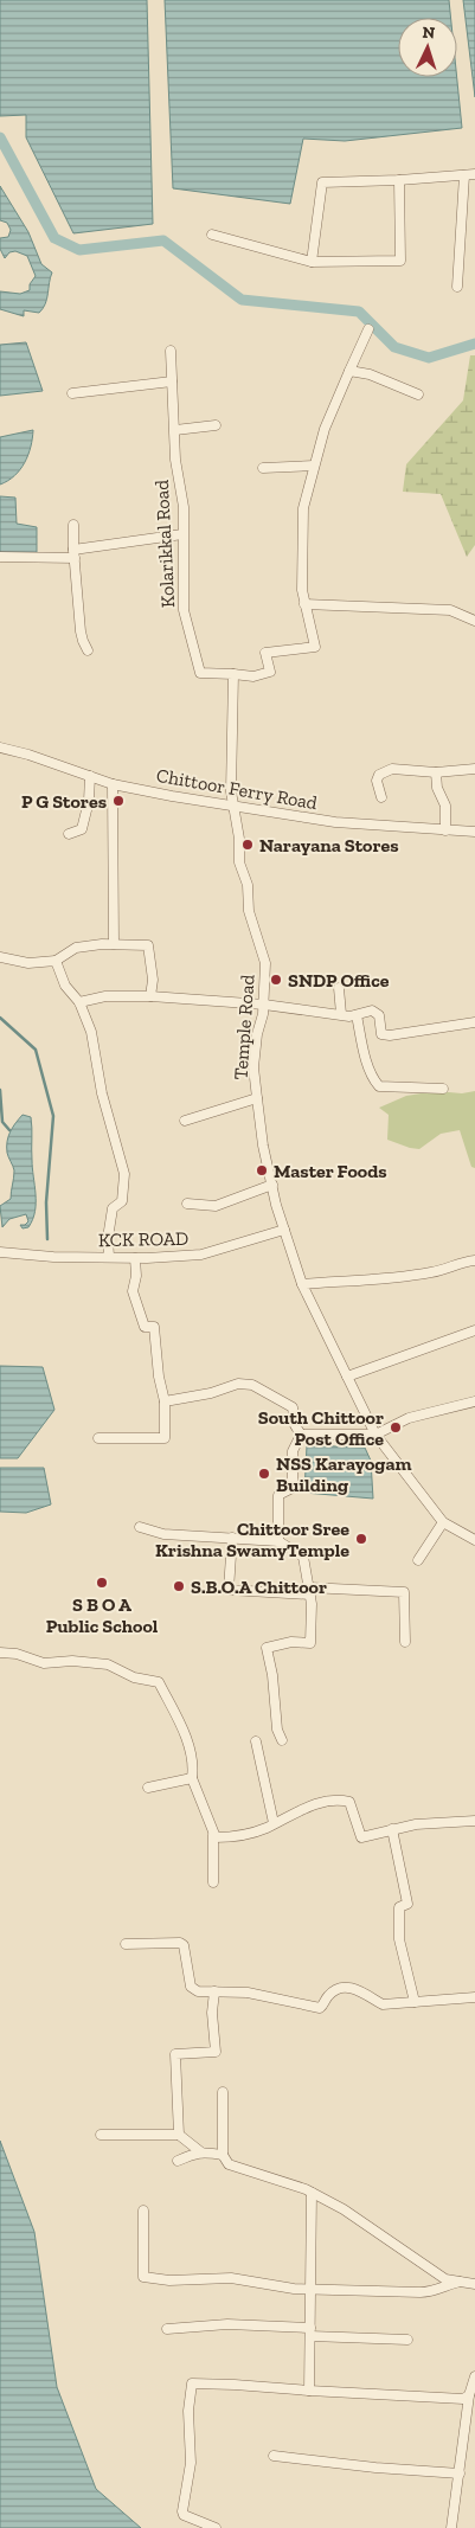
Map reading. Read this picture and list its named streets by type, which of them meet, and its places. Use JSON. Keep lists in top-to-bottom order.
{
  "streets": {
    "street": [
      "Kolarikkal Road",
      "Chittoor Ferry Road",
      "Temple Road",
      "KCK ROAD"
    ]
  },
  "crossings": [
    ["Chittoor Ferry Road", "Temple Road"],
    ["Temple Road", "KCK ROAD"]
  ],
  "places": [
    "P G Stores",
    "Narayana Stores",
    "SNDP Office",
    "Master Foods",
    "South Chittoor Post Office",
    "NSS Karayogam Building",
    "Chittoor Sree Krishna SwamyTemple",
    "S B O A Public School",
    "S.B.O.A Chittoor"
  ],
  "north": "top"
}
